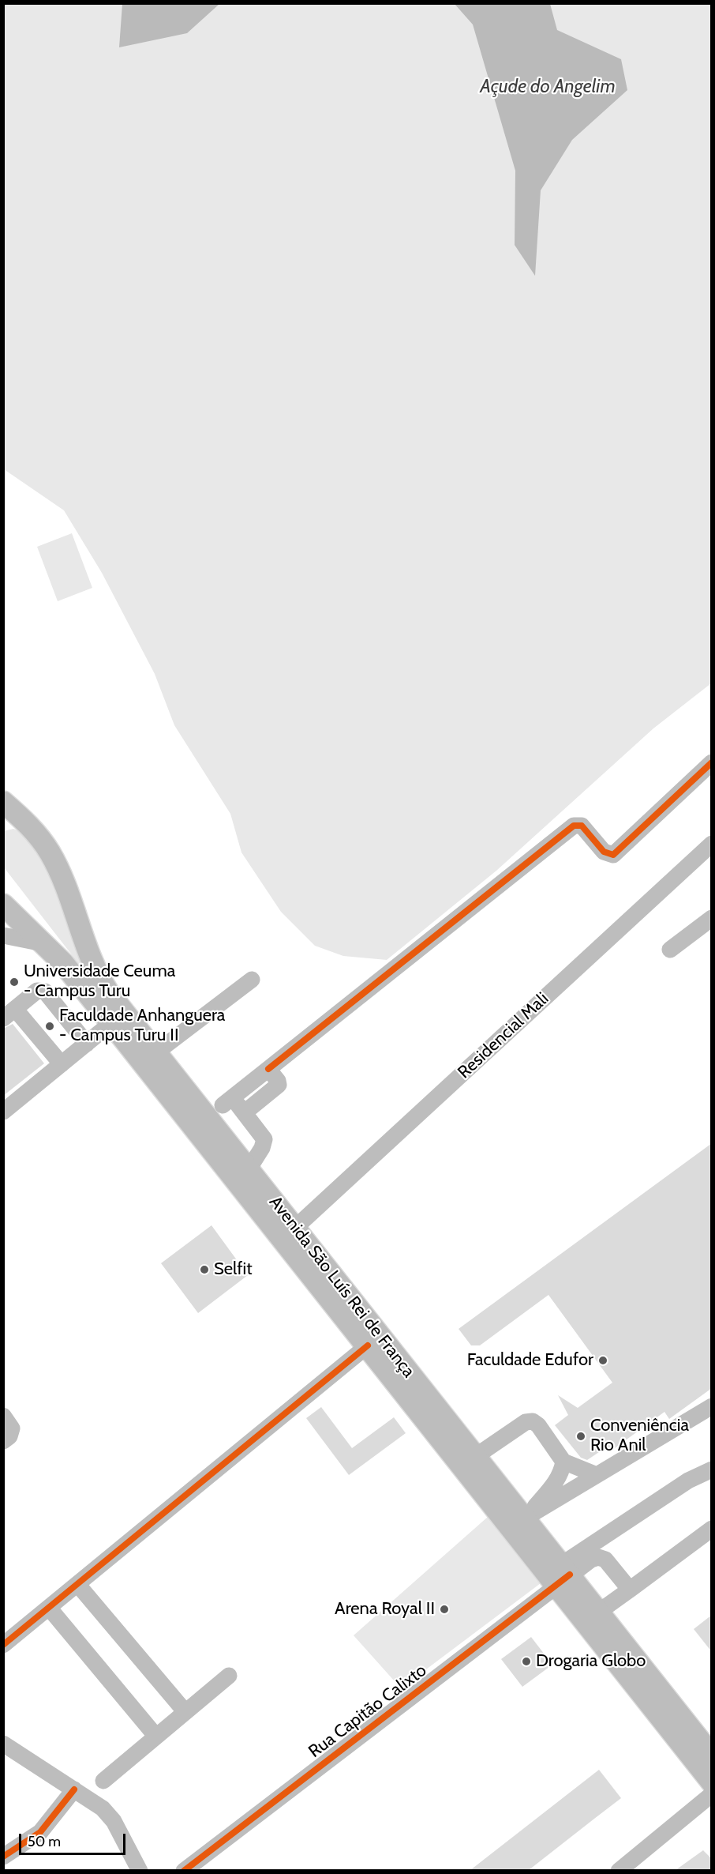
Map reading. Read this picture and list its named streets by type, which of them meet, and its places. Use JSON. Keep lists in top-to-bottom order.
{
  "streets": {
    "main road": ["Avenida São Luís Rei de França"],
    "street": ["Residencial Mali", "Rua Capitão Calixto"]
  },
  "crossings": [
    ["Residencial Mali", "Avenida São Luís Rei de França"],
    ["Avenida São Luís Rei de França", "Rua Capitão Calixto"]
  ],
  "water": ["Açude do Angelim"],
  "places": [
    "Universidade Ceuma - Campus Turu",
    "Faculdade Anhanguera - Campus Turu II",
    "Selfit",
    "Faculdade Edufor",
    "Conveniência Rio Anil",
    "Arena Royal II",
    "Drogaria Globo"
  ],
  "scale_bar": "50 m"
}
